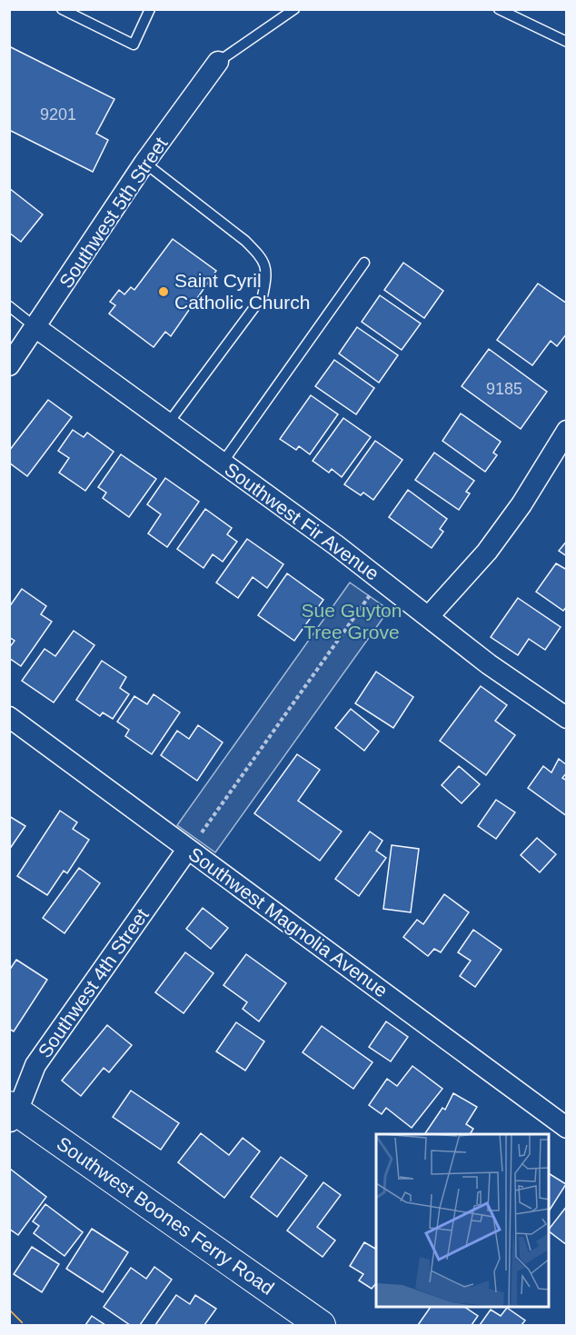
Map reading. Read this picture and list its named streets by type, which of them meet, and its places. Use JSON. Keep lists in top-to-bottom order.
{
  "streets": {
    "street": [
      "Southwest 5th Street",
      "Southwest Fir Avenue",
      "Southwest Magnolia Avenue",
      "Southwest 4th Street",
      "Southwest Boones Ferry Road"
    ]
  },
  "crossings": [
    ["Southwest 5th Street", "Southwest Fir Avenue"],
    ["Southwest Magnolia Avenue", "Southwest 4th Street"],
    ["Southwest 4th Street", "Southwest Boones Ferry Road"]
  ],
  "parks": ["Sue Guyton Tree Grove"],
  "places": ["Saint Cyril Catholic Church"],
  "house_numbers": ["9201", "9185"]
}
